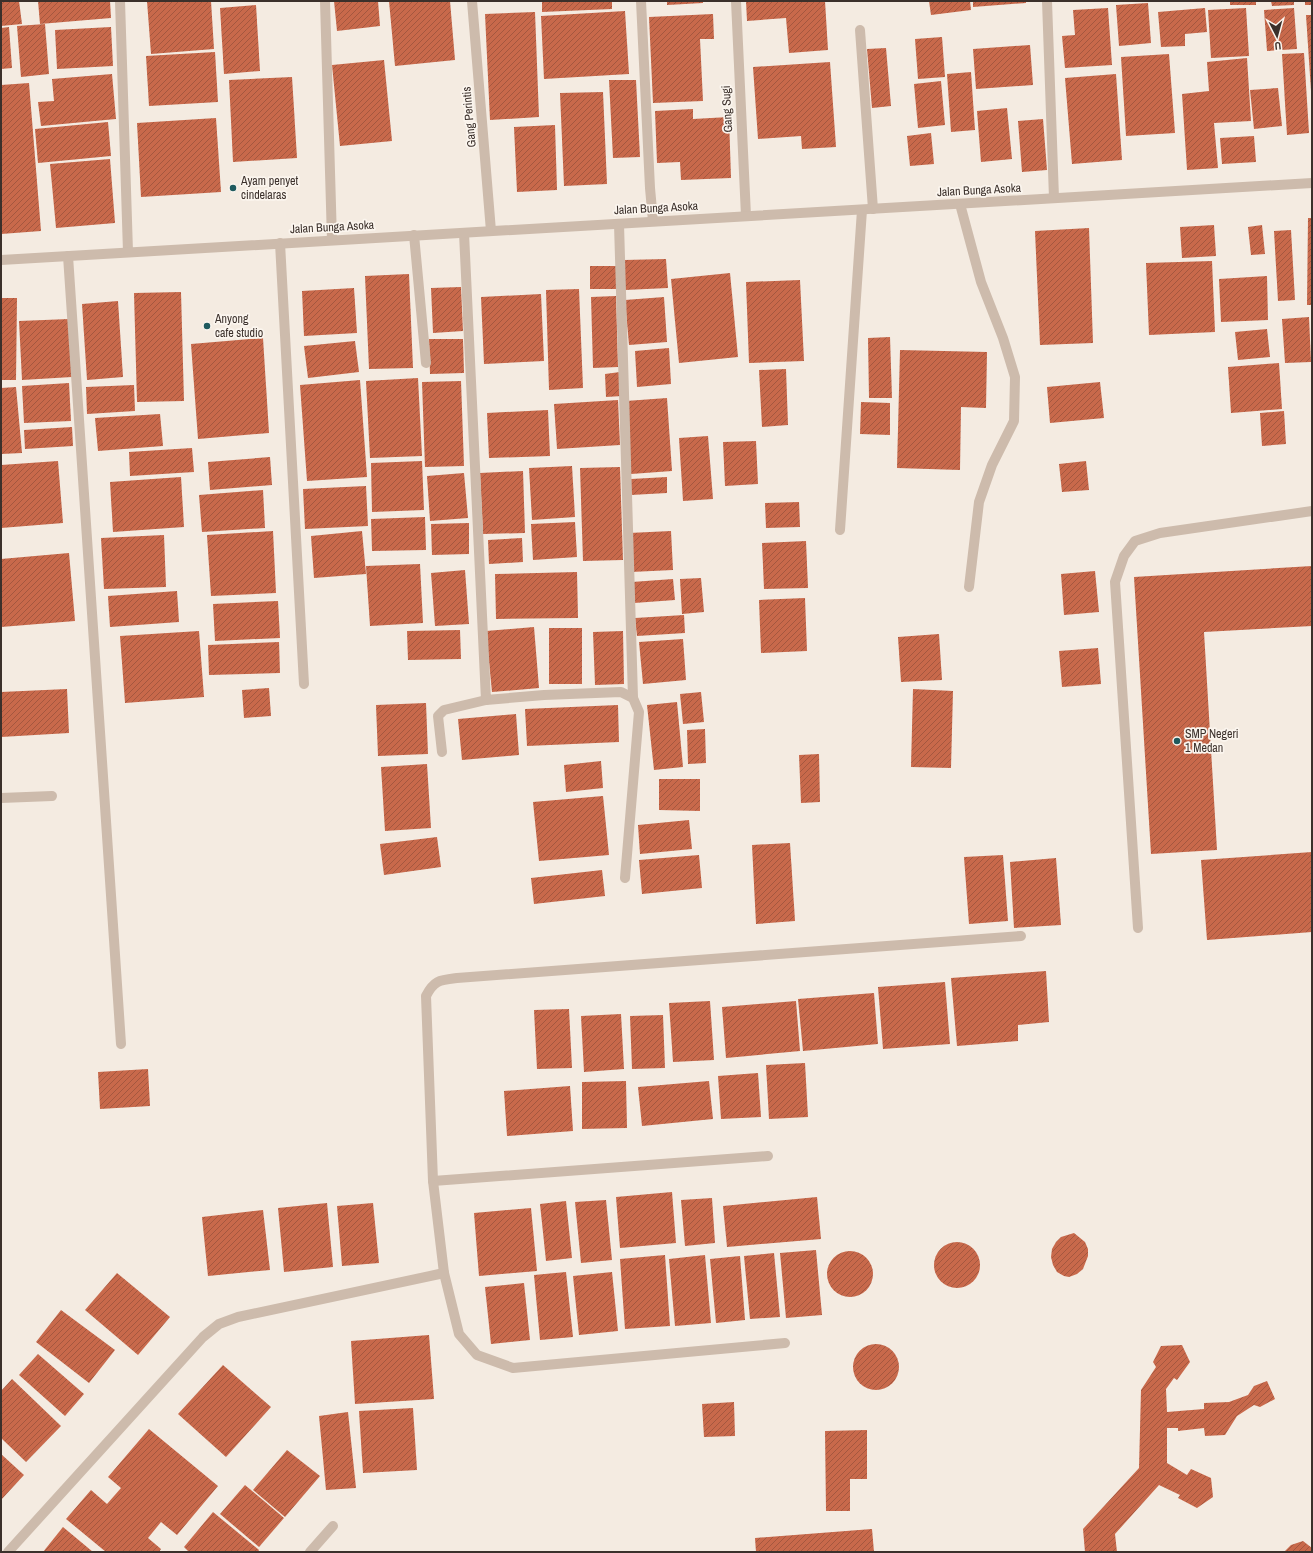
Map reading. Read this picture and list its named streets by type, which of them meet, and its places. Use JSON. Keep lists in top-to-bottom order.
{
  "streets": {
    "street": ["Gang Sugi", "Gang Perintis", "Jalan Bunga Asoka"]
  },
  "crossings": [
    ["Gang Sugi", "Jalan Bunga Asoka"],
    ["Gang Perintis", "Jalan Bunga Asoka"]
  ],
  "places": ["Ayam penyet cindelaras", "Anyong cafe studio", "SMP Negeri 1 Medan"],
  "north": "bottom"
}
